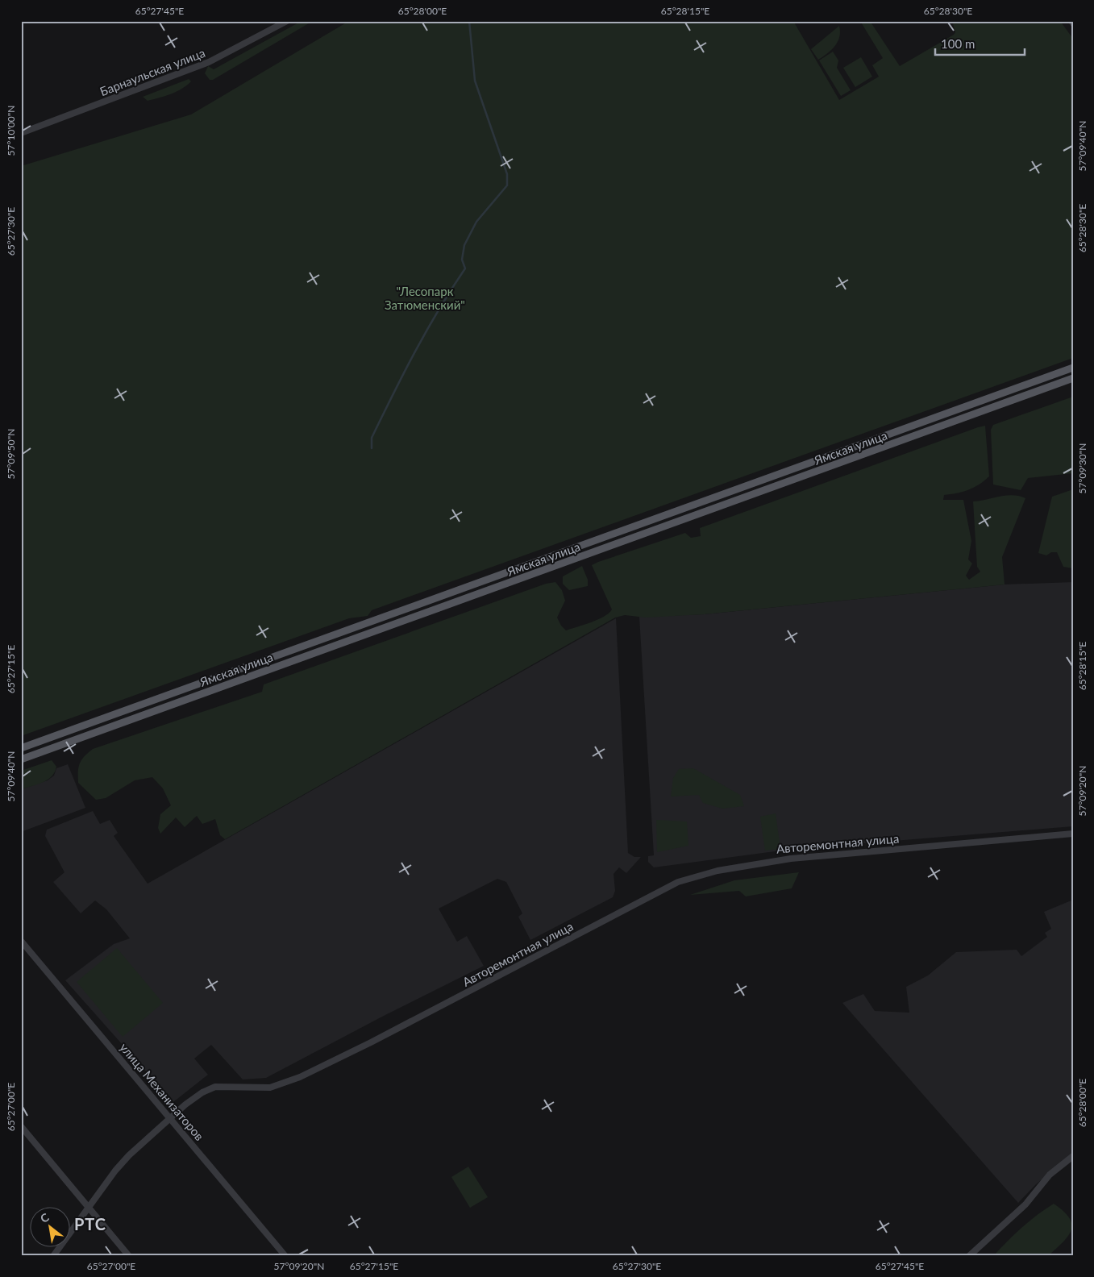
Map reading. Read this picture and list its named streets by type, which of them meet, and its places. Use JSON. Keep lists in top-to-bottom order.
{
  "streets": {
    "main road": ["Ямская улица"],
    "street": ["Барнаульская улица", "Авторемонтная улица", "улица Механизаторов"]
  },
  "crossings": [
    ["Авторемонтная улица", "улица Механизаторов"]
  ],
  "districts": ["РТС"],
  "parks": ["\"Лесопарк Затюменский\""],
  "scale_bar": "100 m",
  "north": "top left",
  "coordinates": [
    "65°27'45\"E",
    "65°28'00\"E",
    "65°28'15\"E",
    "65°28'30\"E",
    "57°10'00\"N",
    "57°09'40\"N",
    "65°27'30\"E",
    "57°09'50\"N",
    "57°09'30\"N",
    "65°27'15\"E",
    "57°09'20\"N",
    "65°27'00\"E"
  ]
}
